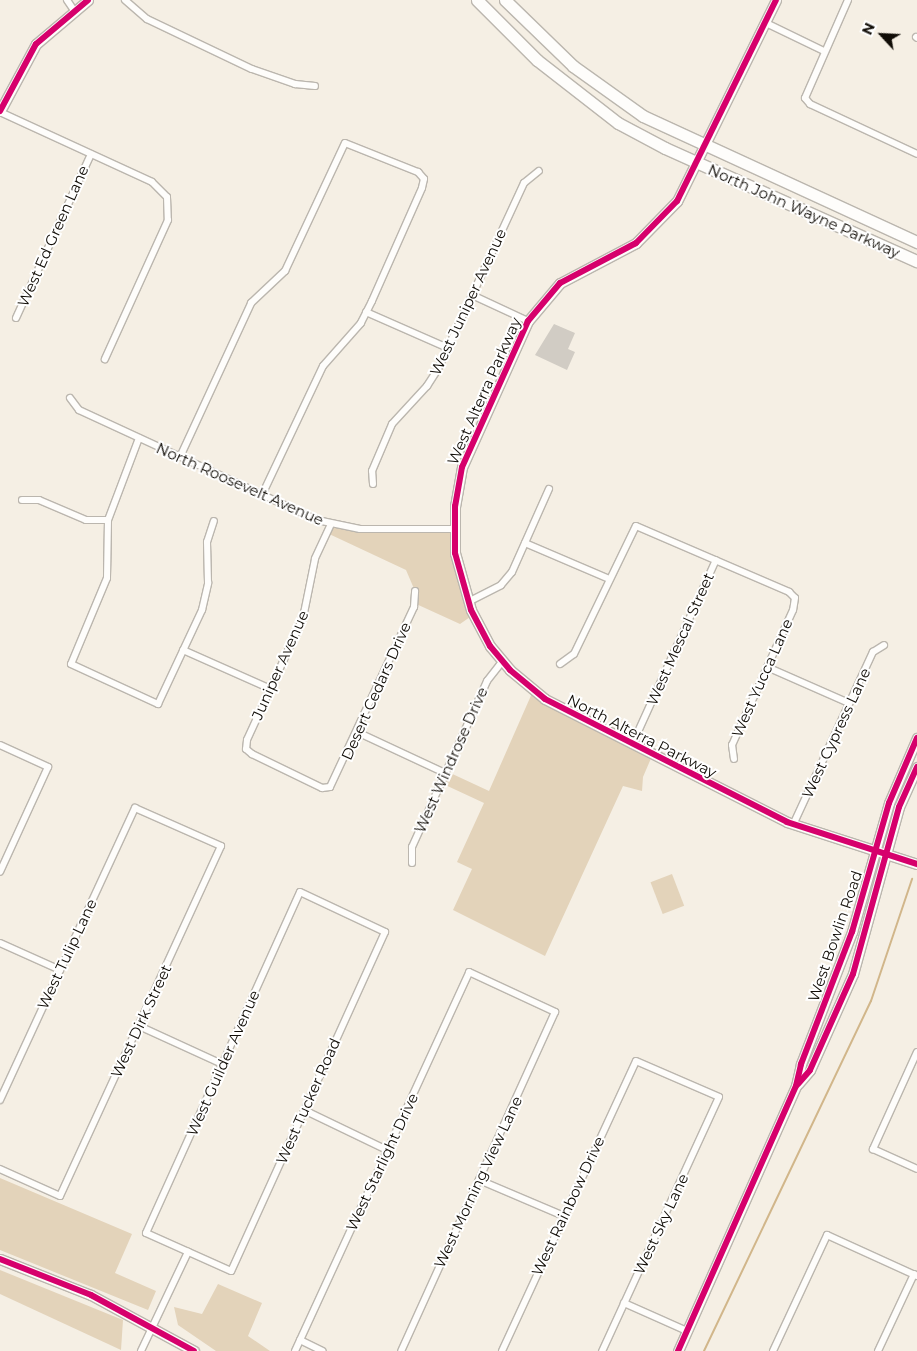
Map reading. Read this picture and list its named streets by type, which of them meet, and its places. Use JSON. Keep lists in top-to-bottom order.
{
  "streets": {
    "highway": ["North John Wayne Parkway"],
    "street": [
      "West Ed Green Lane",
      "West Juniper Avenue",
      "West Alterra Parkway",
      "North Roosevelt Avenue",
      "West Mescal Street",
      "Juniper Avenue",
      "West Yucca Lane",
      "Desert Cedars Drive",
      "West Cypress Lane",
      "North Alterra Parkway",
      "West Windrose Drive",
      "West Bowlin Road",
      "West Tulip Lane",
      "West Dirk Street",
      "West Guilder Avenue",
      "West Tucker Road",
      "West Starlight Drive",
      "West Morning View Lane",
      "West Rainbow Drive",
      "West Sky Lane"
    ]
  },
  "crossings": [
    ["North John Wayne Parkway", "West Alterra Parkway"],
    ["West Alterra Parkway", "North Roosevelt Avenue"],
    ["West Alterra Parkway", "North Alterra Parkway"],
    ["North Roosevelt Avenue", "Juniper Avenue"],
    ["North Roosevelt Avenue", "North Alterra Parkway"],
    ["West Mescal Street", "West Yucca Lane"],
    ["West Mescal Street", "North Alterra Parkway"],
    ["Juniper Avenue", "Desert Cedars Drive"],
    ["West Cypress Lane", "North Alterra Parkway"],
    ["North Alterra Parkway", "West Windrose Drive"],
    ["North Alterra Parkway", "West Bowlin Road"],
    ["West Tulip Lane", "West Dirk Street"],
    ["West Guilder Avenue", "West Tucker Road"],
    ["West Starlight Drive", "West Morning View Lane"],
    ["West Rainbow Drive", "West Sky Lane"]
  ],
  "north": "top left"
}
